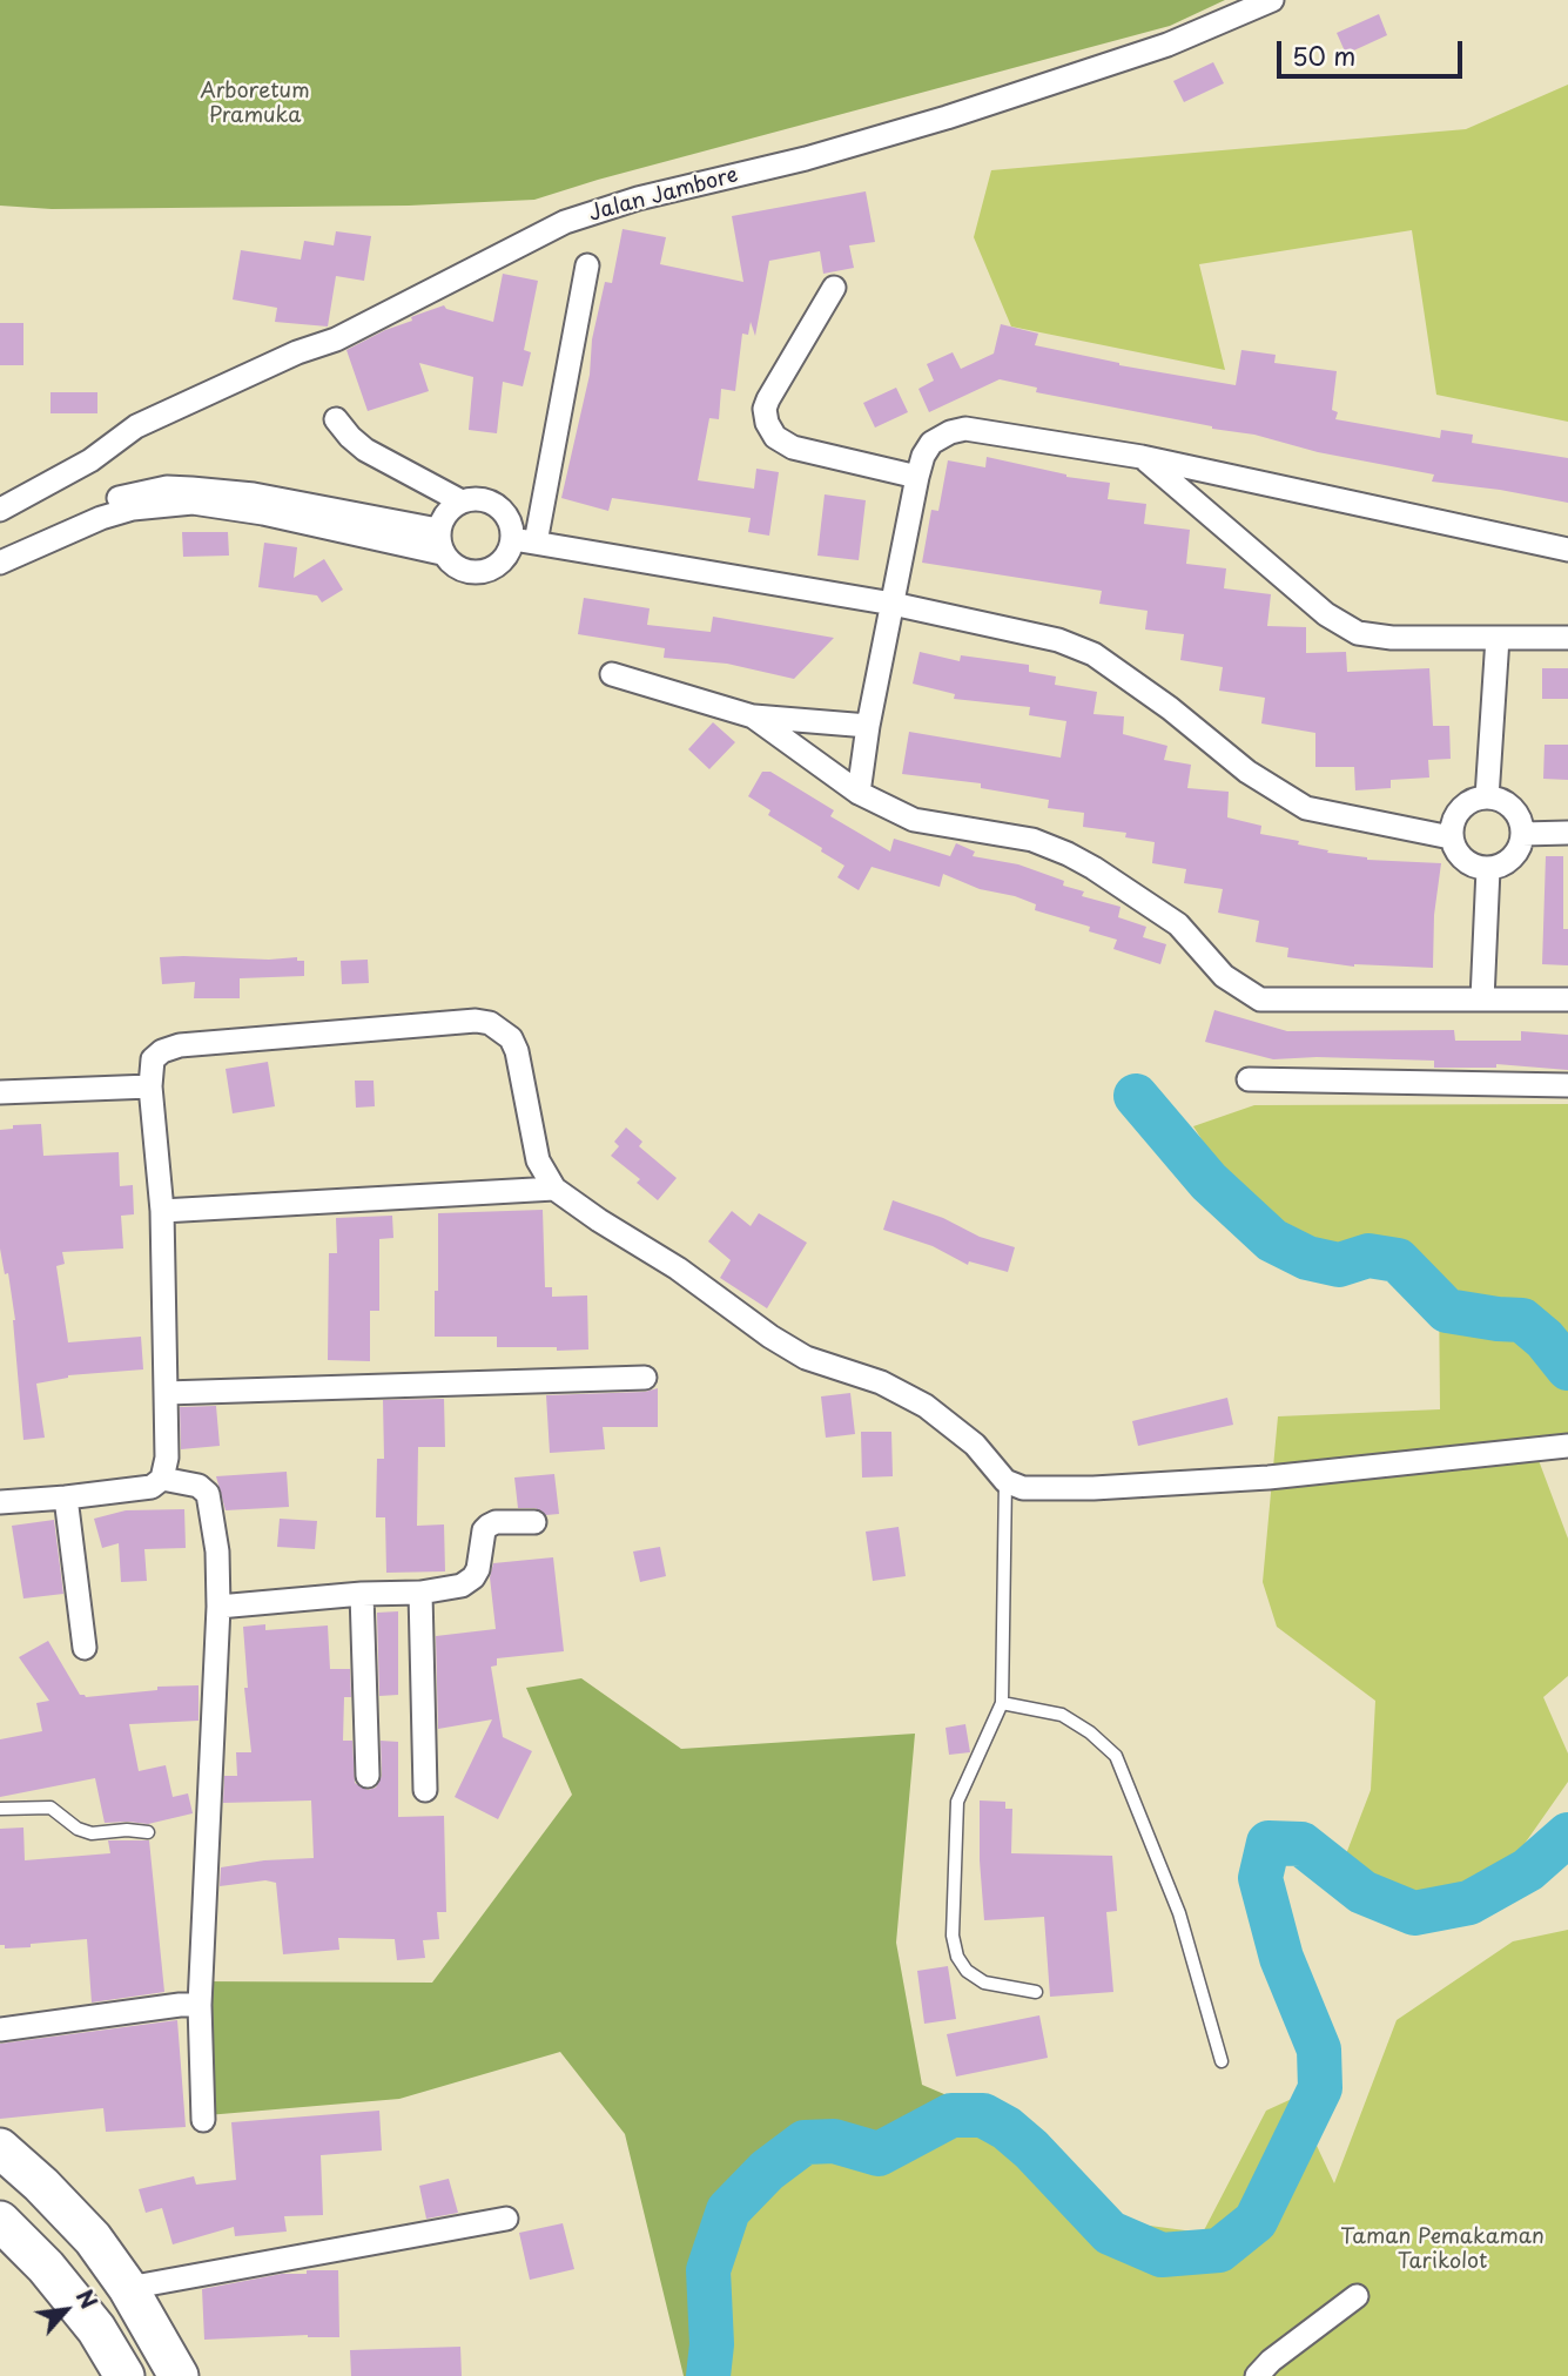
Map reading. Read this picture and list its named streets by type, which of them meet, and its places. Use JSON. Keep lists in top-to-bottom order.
{
  "streets": {
    "street": ["Jalan Jambore"]
  },
  "parks": ["Arboretum Pramuka", "Taman Pemakaman Tarikolot"],
  "scale_bar": "50 m",
  "north": "top right"
}
